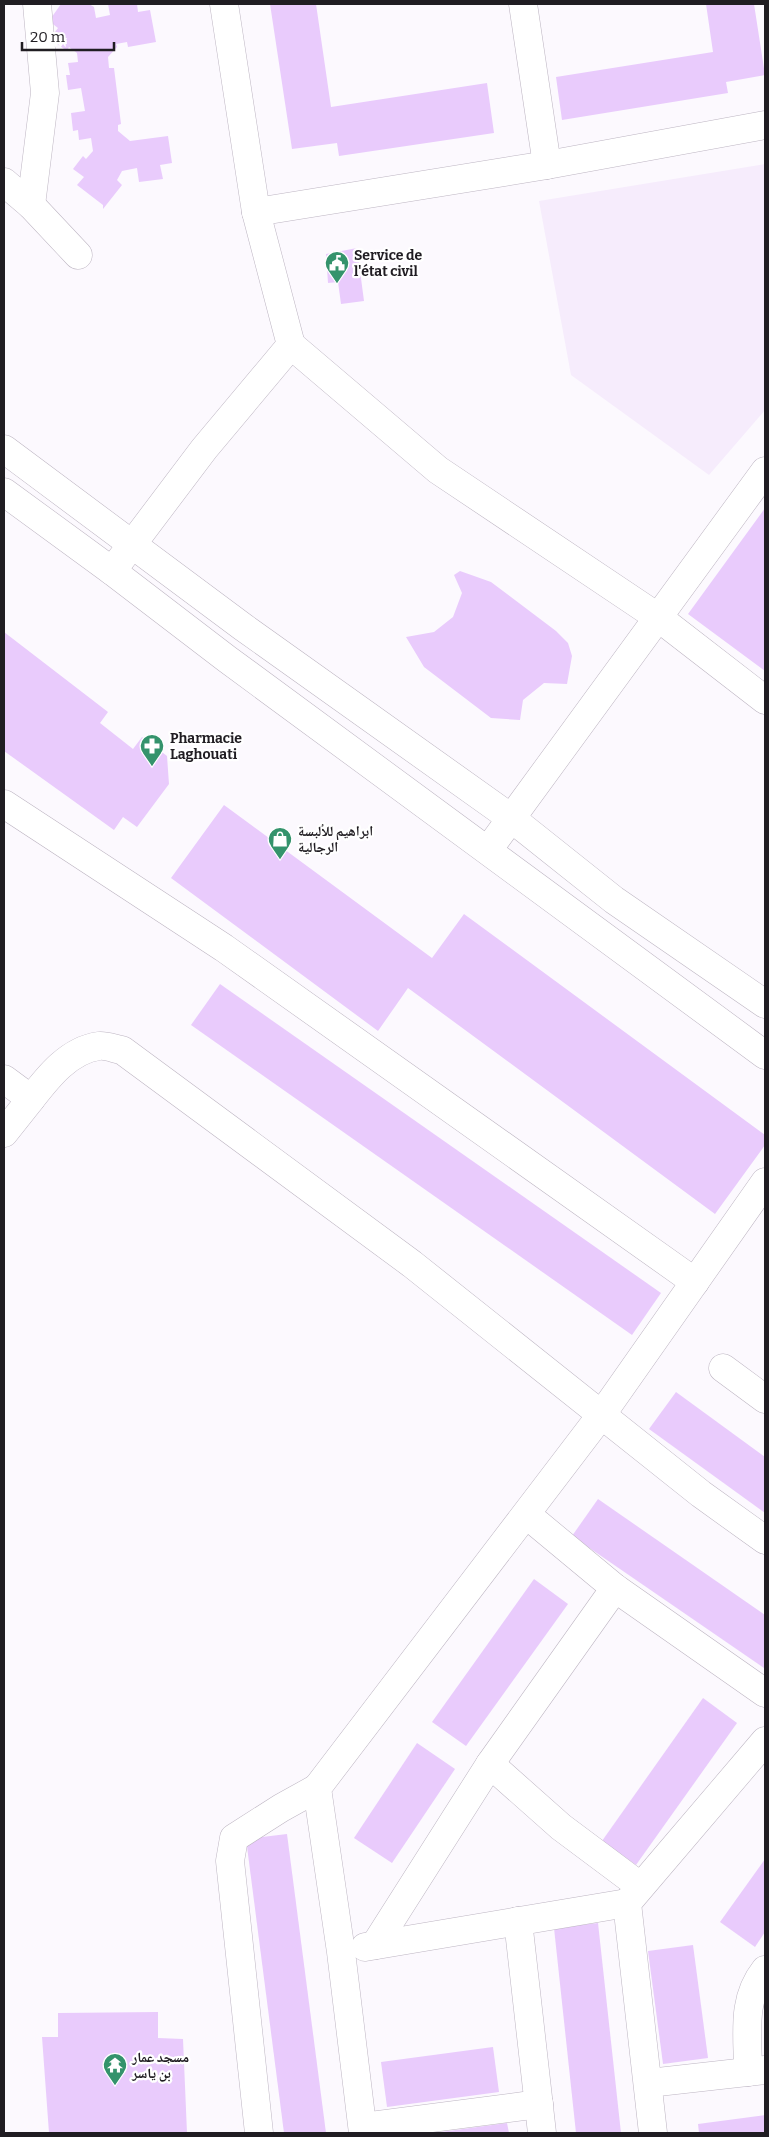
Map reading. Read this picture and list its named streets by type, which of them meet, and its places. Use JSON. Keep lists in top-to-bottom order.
{
  "places": {
    "public building": ["Service de l'état civil"],
    "pharmacy": ["Pharmacie Laghouati"],
    "shop": ["ابراهيم للألبسة الرجالية"],
    "temple": ["مسجد عمار بن ياسر"]
  },
  "scale_bar": "20 m"
}
